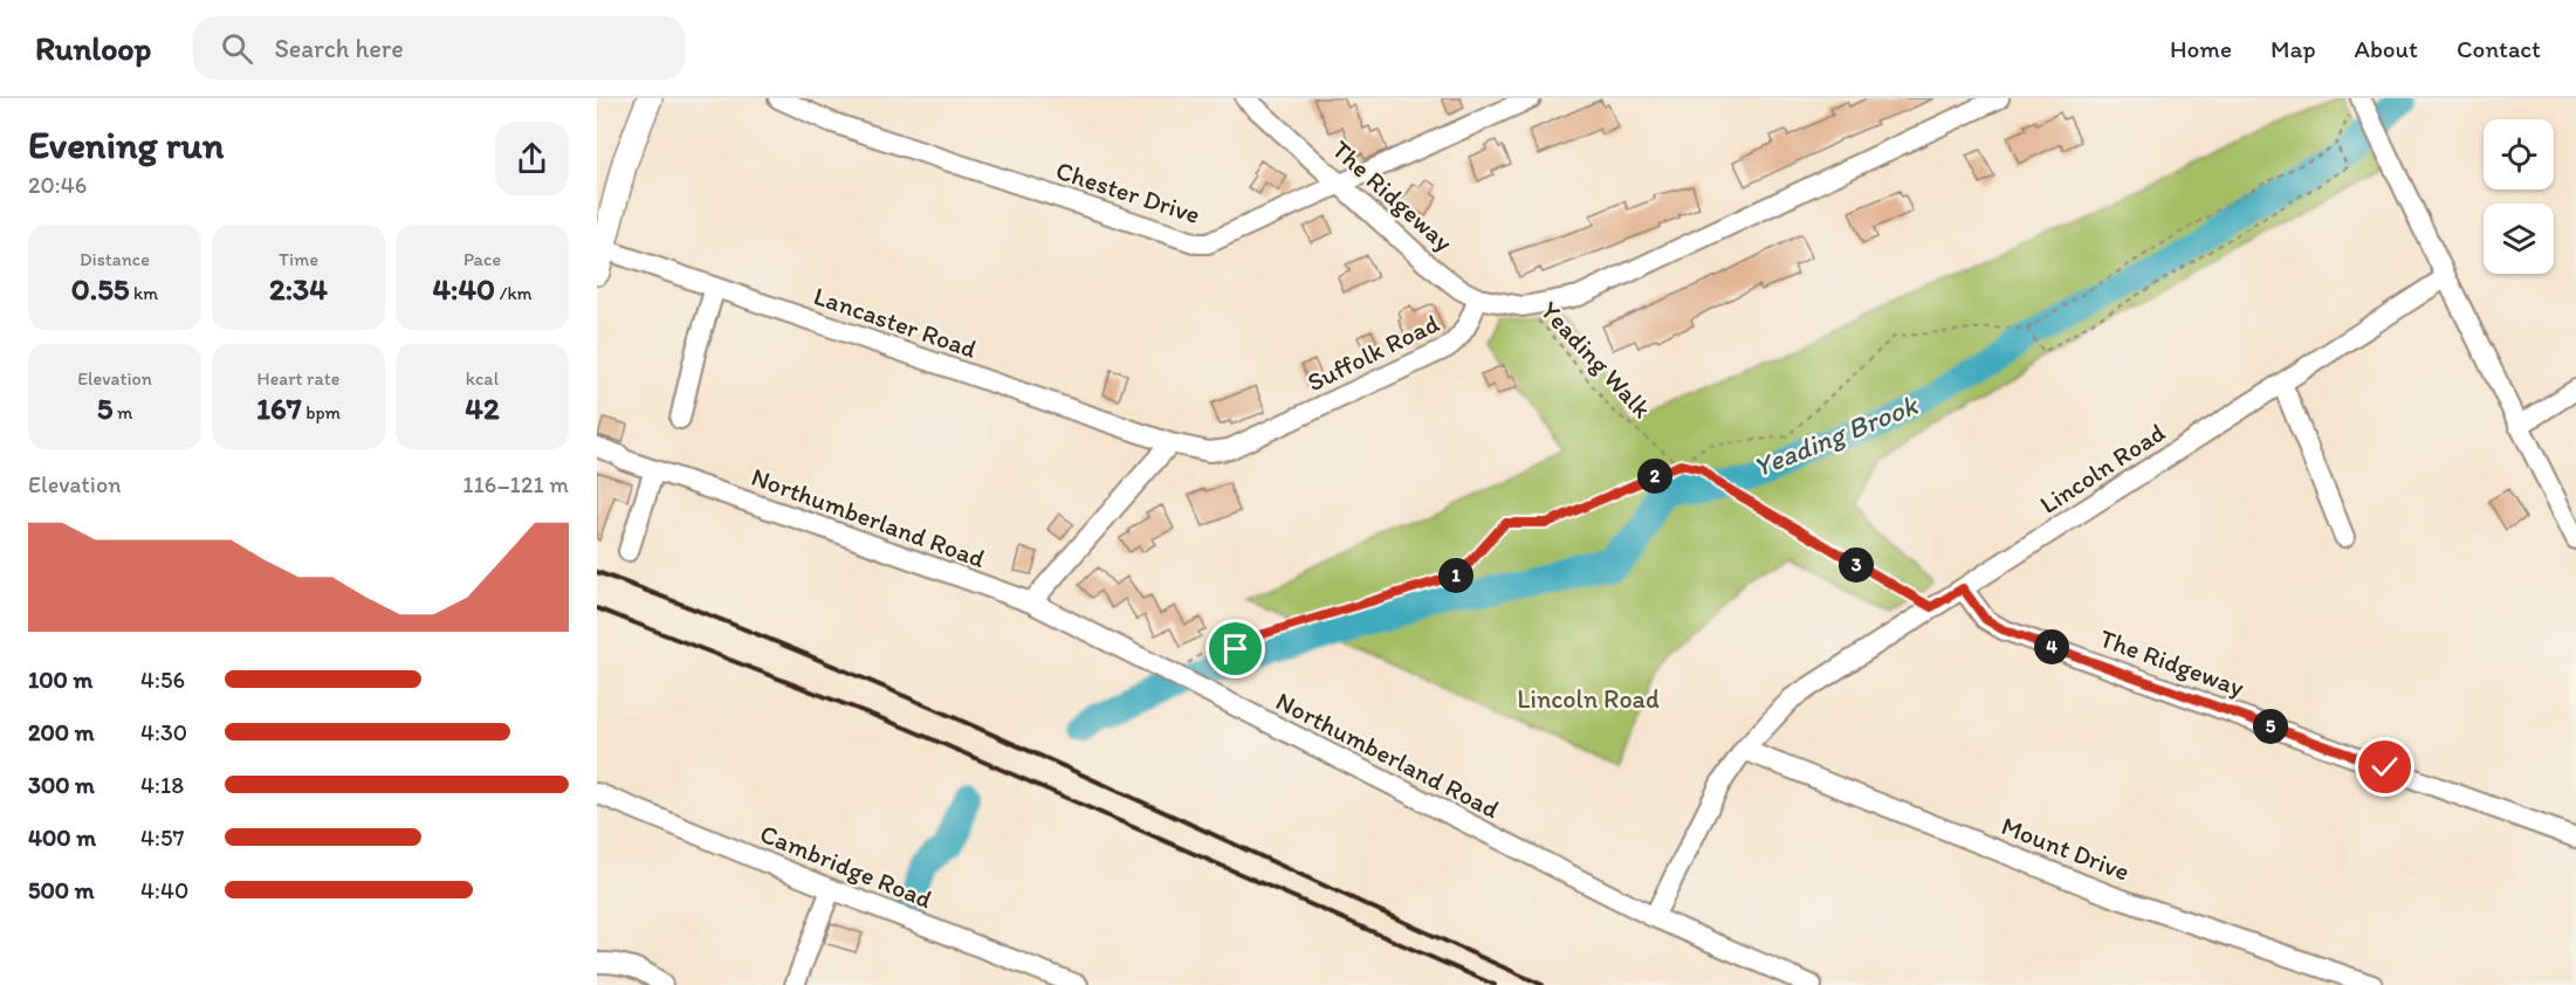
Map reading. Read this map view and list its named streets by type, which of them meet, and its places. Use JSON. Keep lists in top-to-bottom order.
{
  "streets": {
    "street": [
      "Chester Drive",
      "The Ridgeway",
      "Lancaster Road",
      "Suffolk Road",
      "Lincoln Road",
      "Northumberland Road",
      "Mount Drive",
      "Cambridge Road"
    ],
    "path": ["Yeading Walk"]
  },
  "crossings": [
    ["Chester Drive", "The Ridgeway"],
    ["The Ridgeway", "Suffolk Road"],
    ["The Ridgeway", "Lincoln Road"],
    ["Lancaster Road", "Suffolk Road"],
    ["Yeading Walk", "Lincoln Road"],
    ["Lincoln Road", "Northumberland Road"],
    ["Lincoln Road", "Mount Drive"]
  ],
  "water": ["Yeading Brook"],
  "parks": ["Lincoln Road"],
  "page": {
    "header": "Runloop",
    "search": "Search here",
    "nav": [
      "Home",
      "Map",
      "About",
      "Contact"
    ],
    "heading": ["Evening run", "20:46"],
    "stats": [
      ["Distance", "0.55 km"],
      ["Time", "2:34"],
      ["Pace", "4:40 /km"],
      ["Elevation", "5 m"],
      ["Heart rate", "167 bpm"],
      ["kcal", "42"]
    ],
    "chart": ["Elevation", "116–121 m"],
    "pins": [
      "2",
      "3",
      "1",
      "4",
      "5"
    ],
    "list": [
      {
        "name": "100 m",
        "note": "4:56"
      },
      {
        "name": "200 m",
        "note": "4:30"
      },
      {
        "name": "300 m",
        "note": "4:18"
      },
      {
        "name": "400 m",
        "note": "4:57"
      },
      {
        "name": "500 m",
        "note": "4:40"
      }
    ]
  }
}
